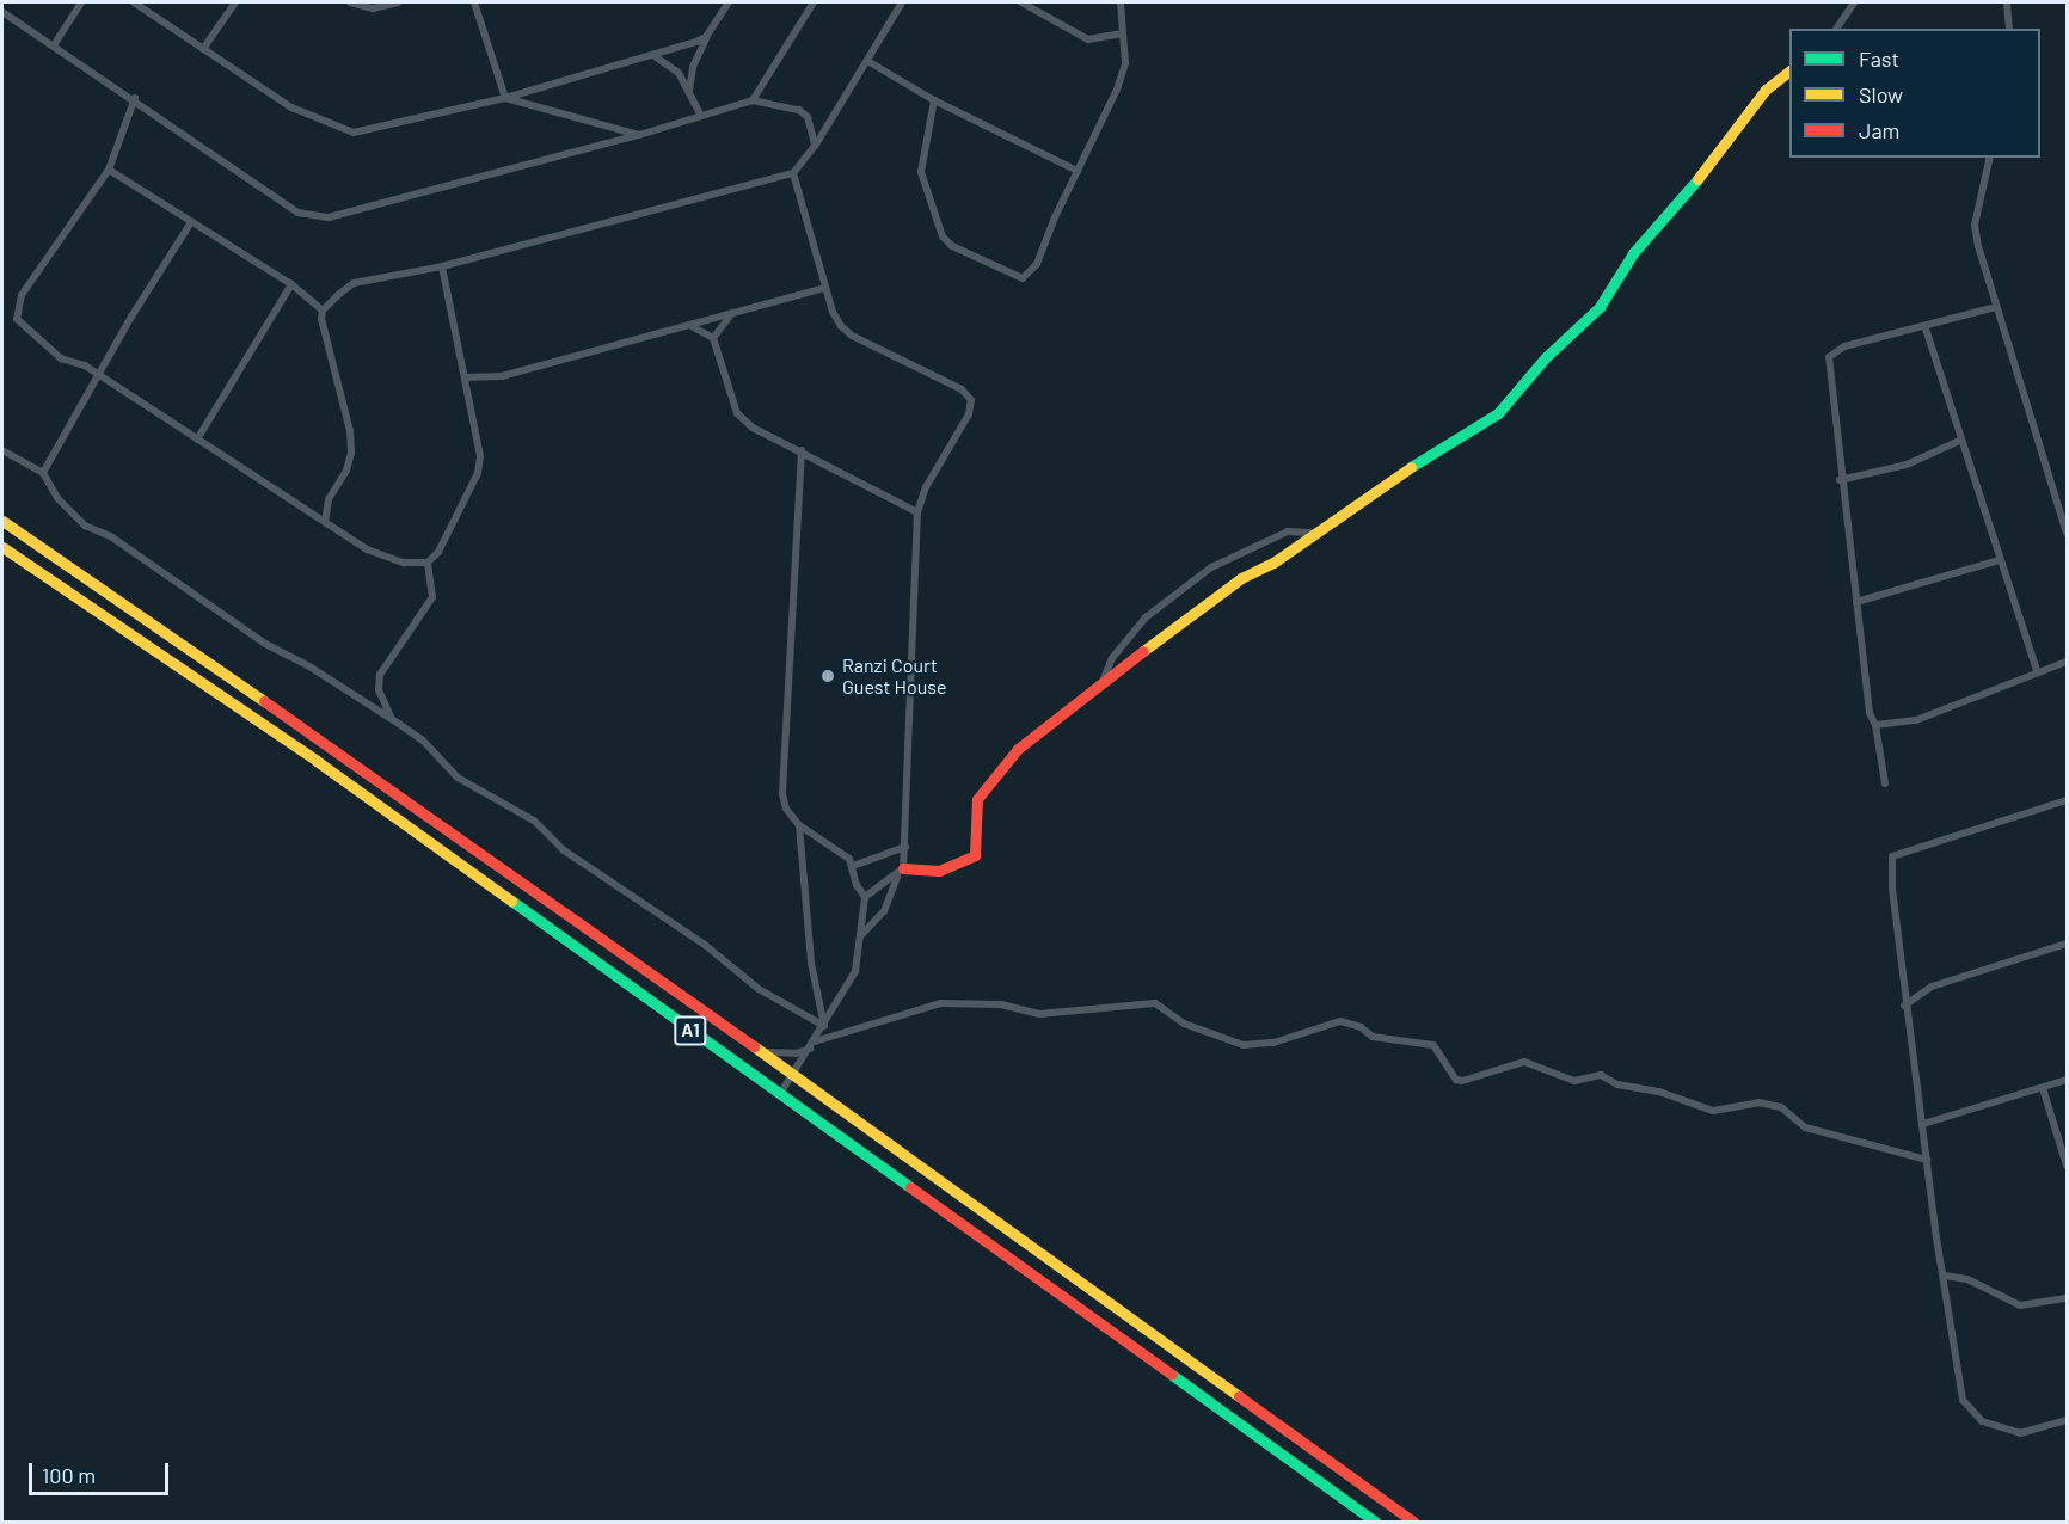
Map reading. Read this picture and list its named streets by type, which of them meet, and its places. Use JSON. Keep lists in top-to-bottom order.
{
  "streets": {
    "main road": ["A1"]
  },
  "places": ["Ranzi Court Guest House"],
  "legend": ["Fast", "Slow", "Jam"],
  "scale_bar": "100 m"
}
